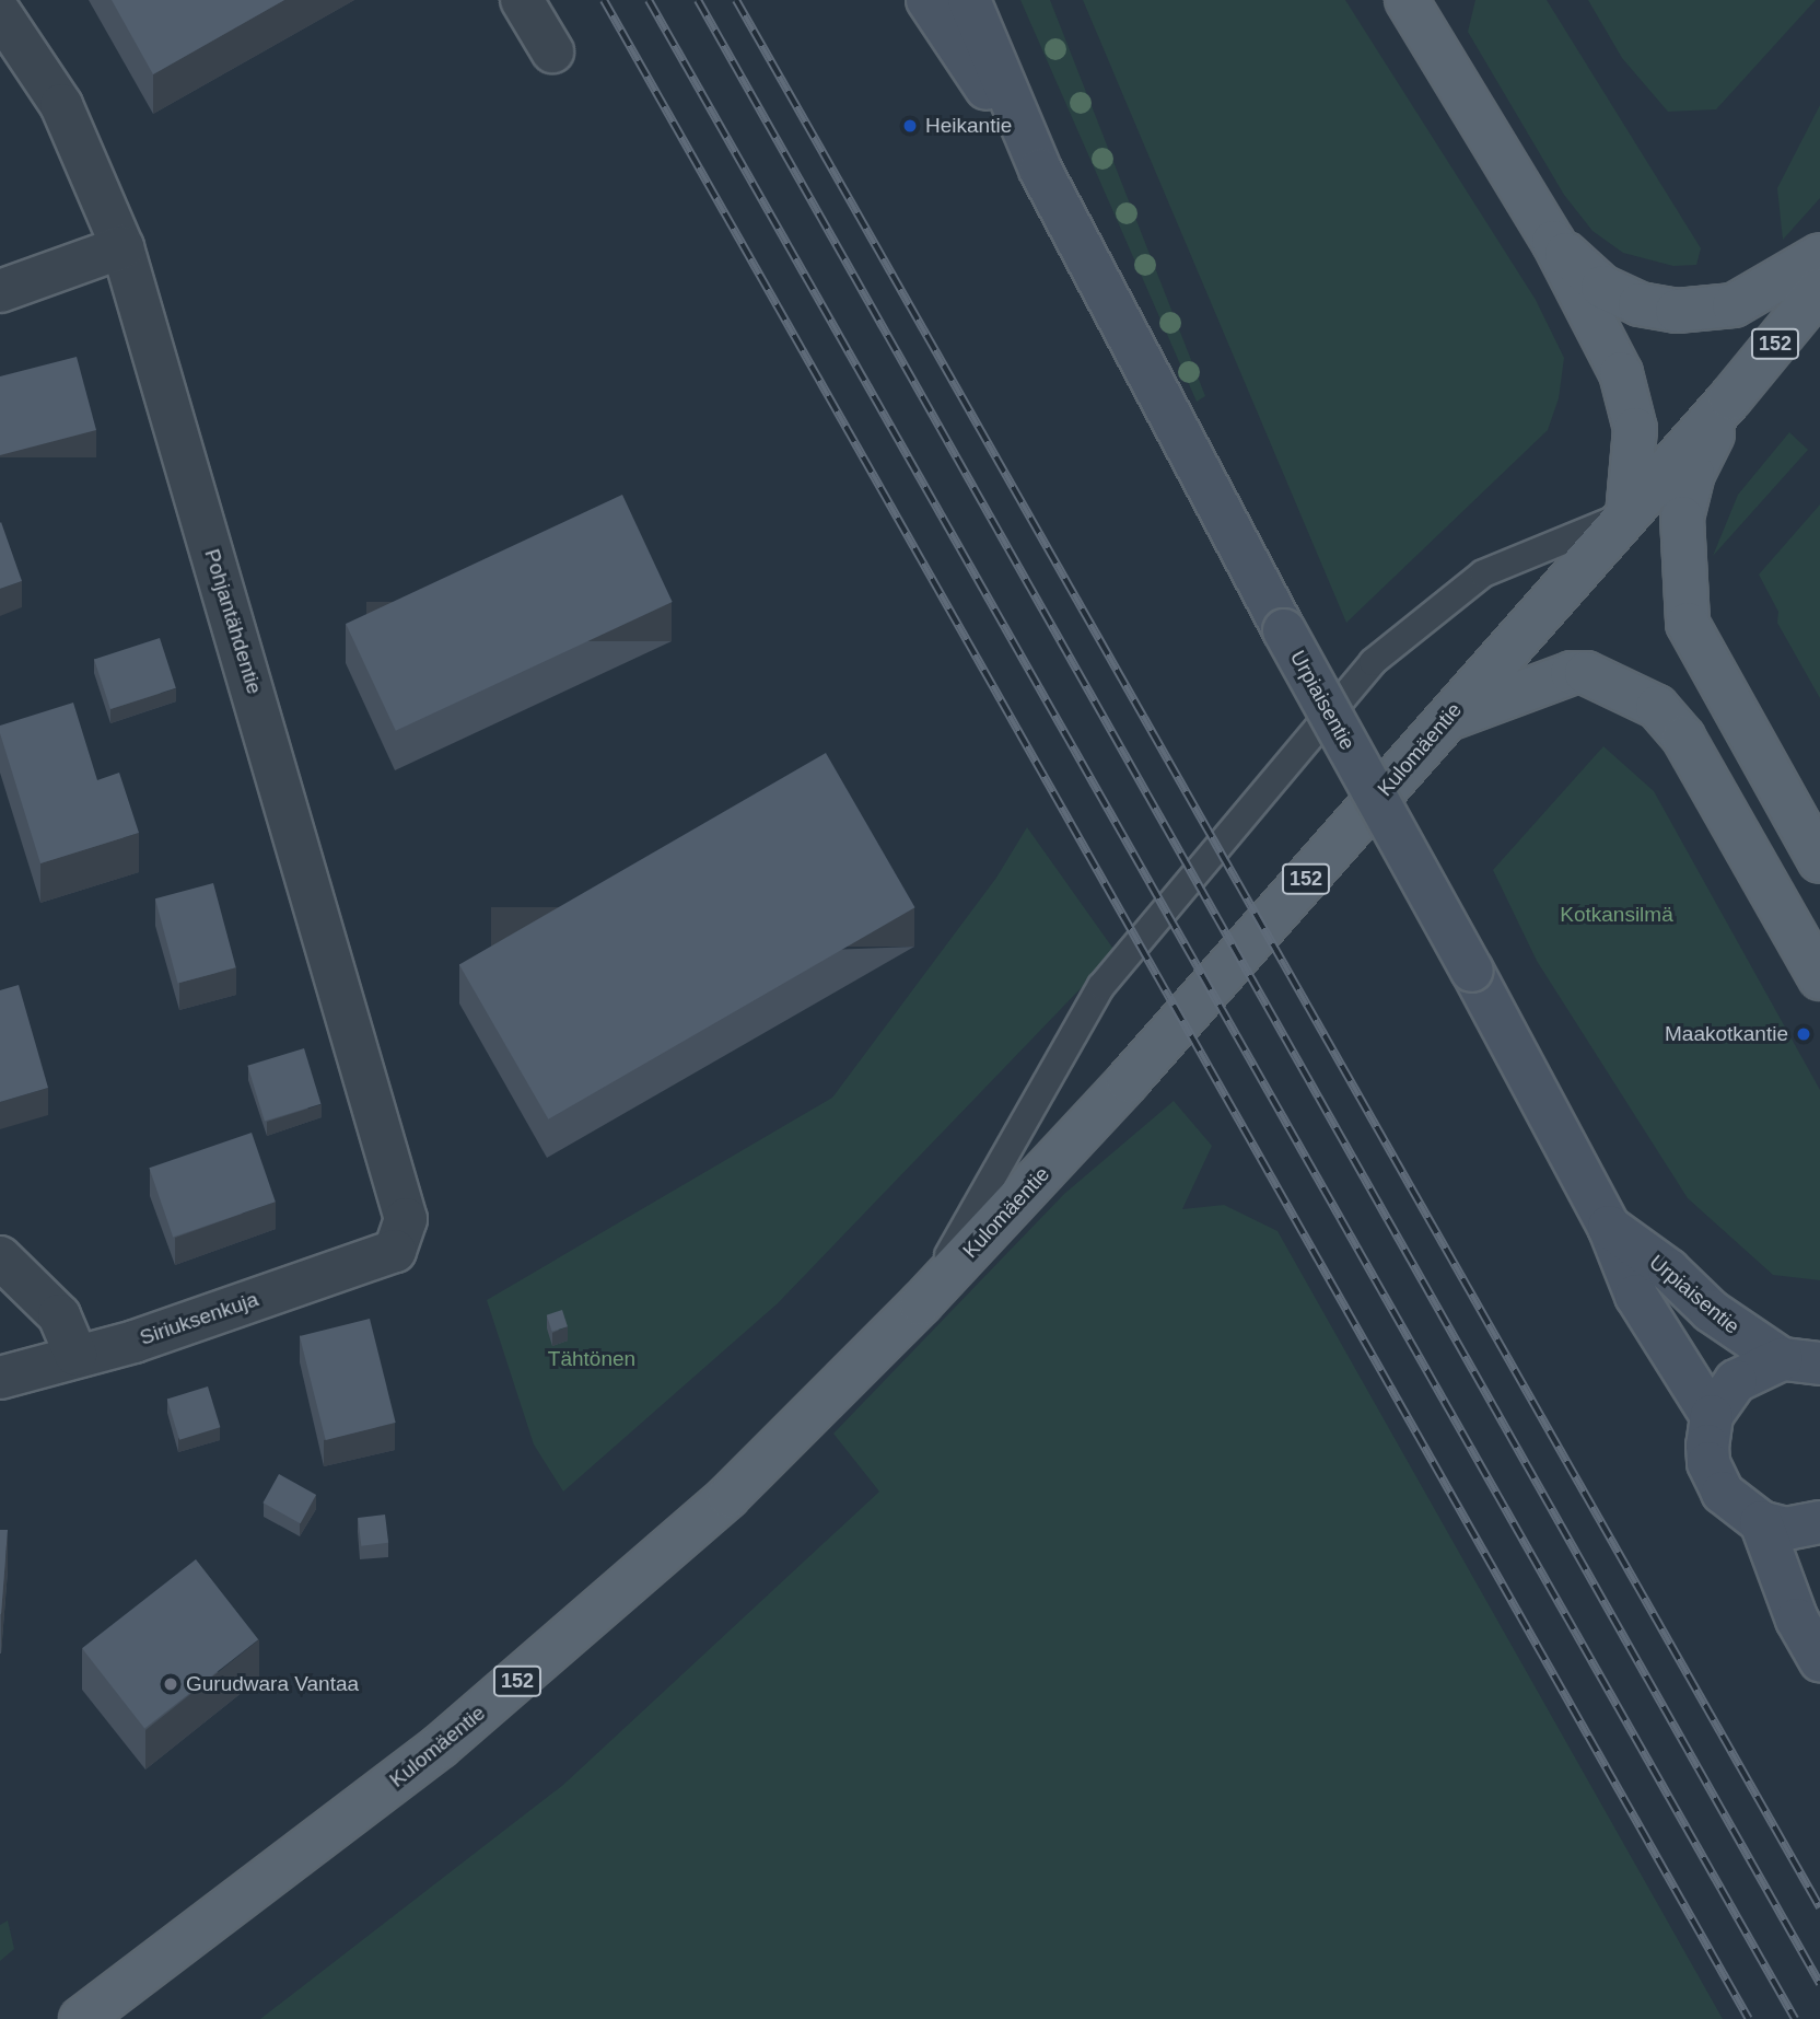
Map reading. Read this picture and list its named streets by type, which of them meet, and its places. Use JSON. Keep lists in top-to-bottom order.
{
  "streets": {
    "main road": ["152", "Urpiaisentie", "Kulomäentie"],
    "street": ["Pohjantähdentie", "Siriuksenkuja"]
  },
  "crossings": [
    ["Pohjantähdentie", "Siriuksenkuja"]
  ],
  "parks": ["Kotkansilmä", "Tähtönen"],
  "places": ["Heikantie", "Maakotkantie", "Gurudwara Vantaa"]
}
